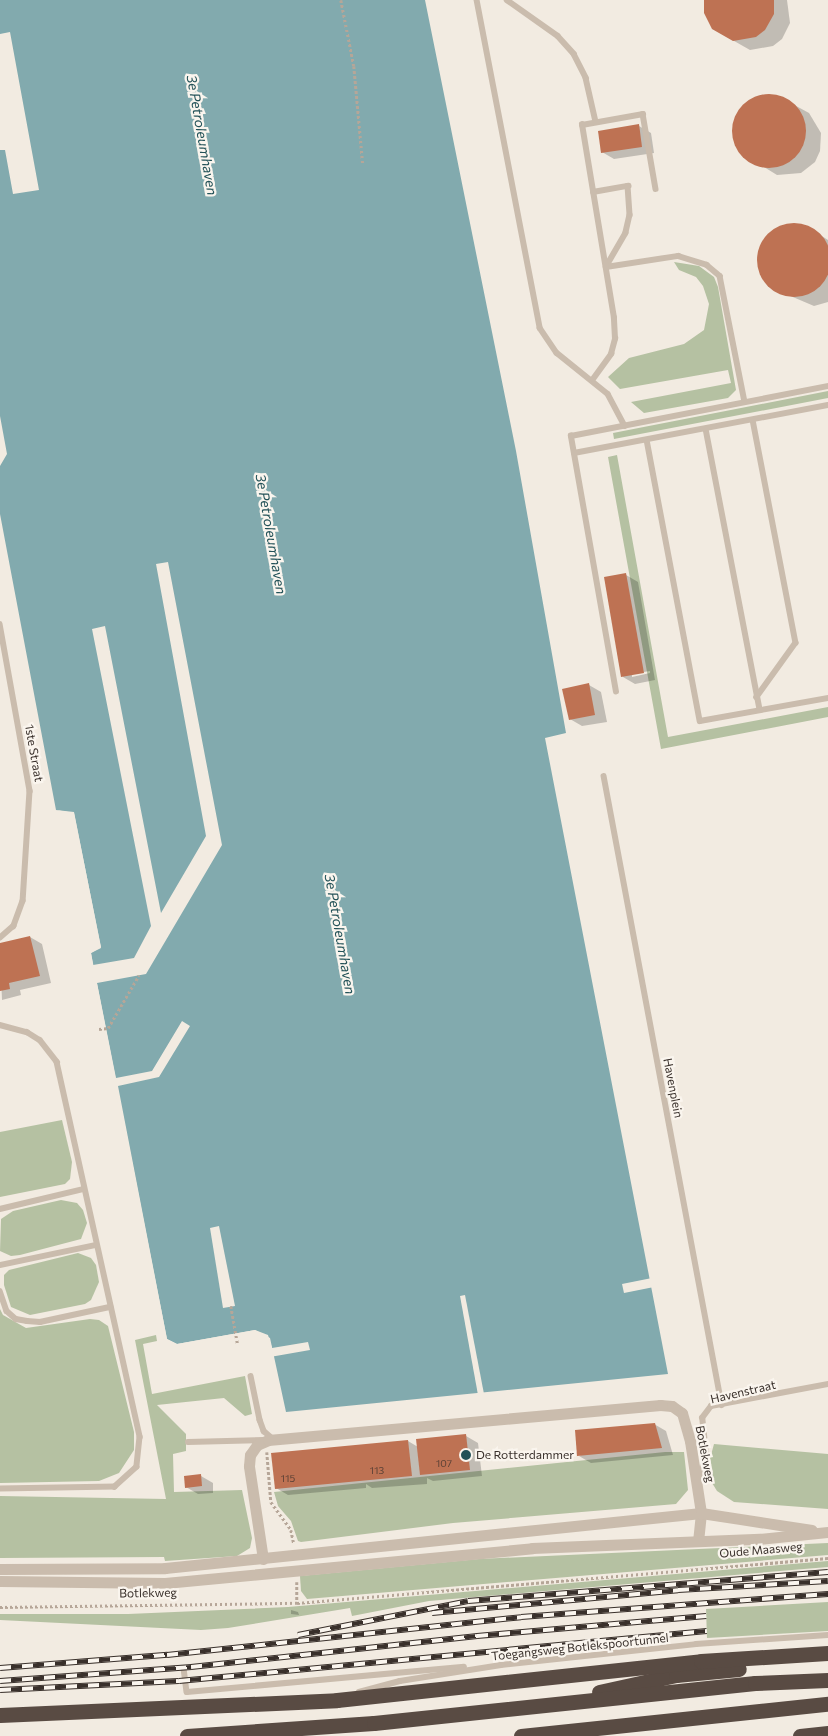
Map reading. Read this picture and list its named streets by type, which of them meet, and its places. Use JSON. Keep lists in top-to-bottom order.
{
  "streets": {
    "street": ["Botlekweg", "Oude Maasweg"],
    "lane": [
      "1ste Straat",
      "Havenplein",
      "Havenstraat",
      "Toegangsweg Botlekspoortunnel"
    ]
  },
  "crossings": [
    ["Havenplein", "Havenstraat"],
    ["Havenstraat", "Botlekweg"],
    ["Botlekweg", "Oude Maasweg"]
  ],
  "water": ["3e Petroleumhaven"],
  "places": ["De Rotterdammer"],
  "house_numbers": ["107", "113", "115"]
}
